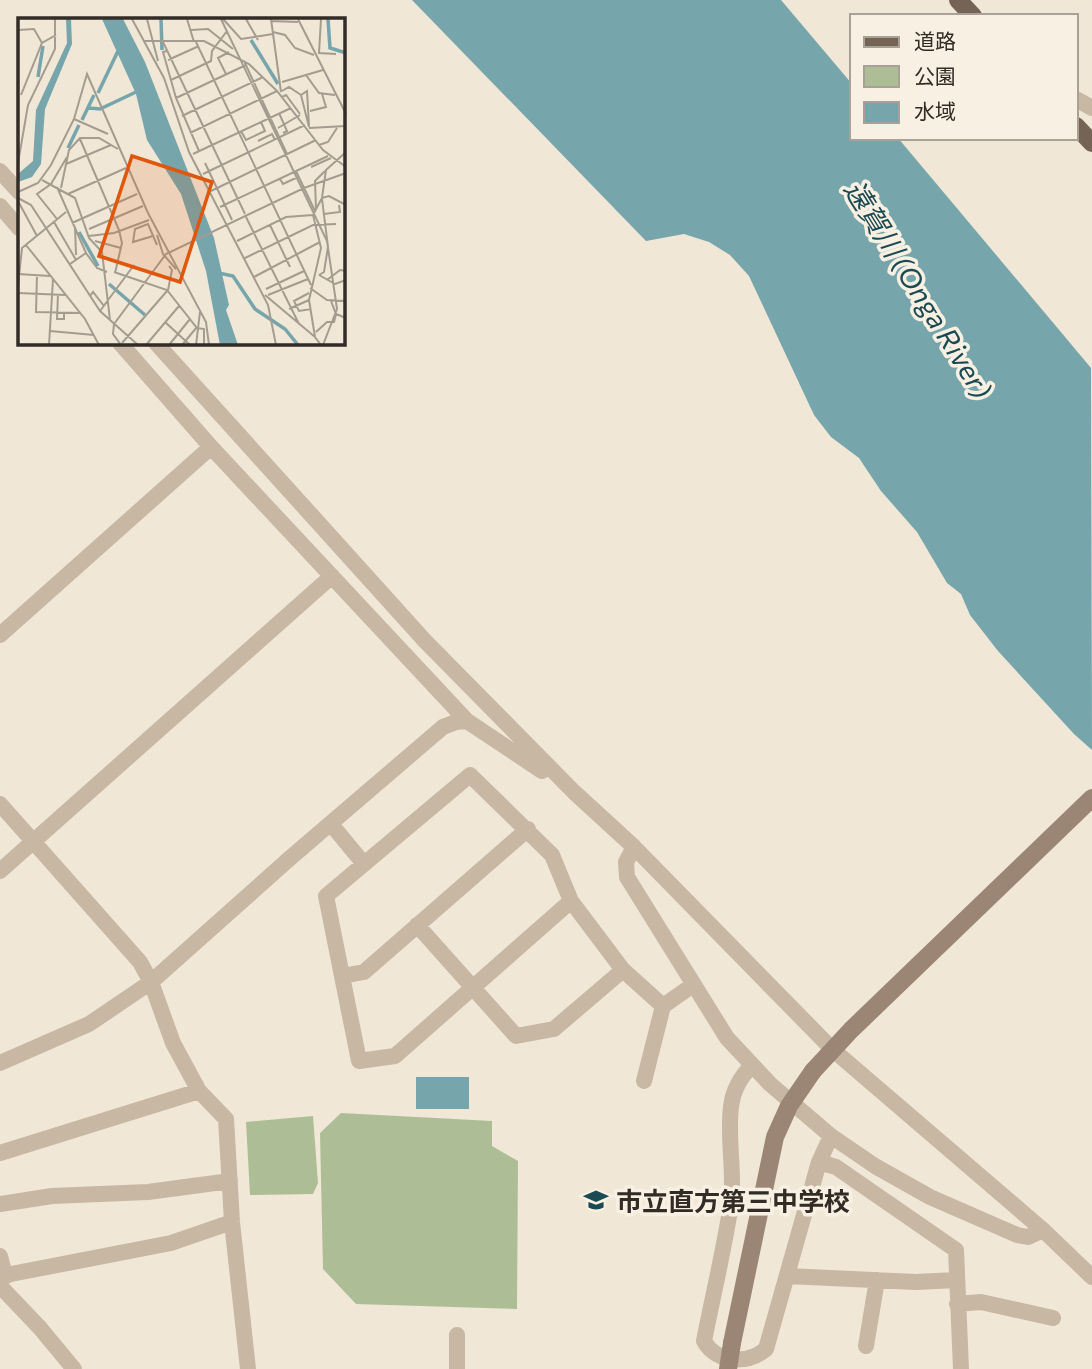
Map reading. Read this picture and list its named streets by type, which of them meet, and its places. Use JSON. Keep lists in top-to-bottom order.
{
  "water": ["遠賀川 (Onga River)"],
  "places": {
    "school or university": ["市立直方第三中学校"]
  },
  "legend": ["道路", "公園", "水域"]
}
